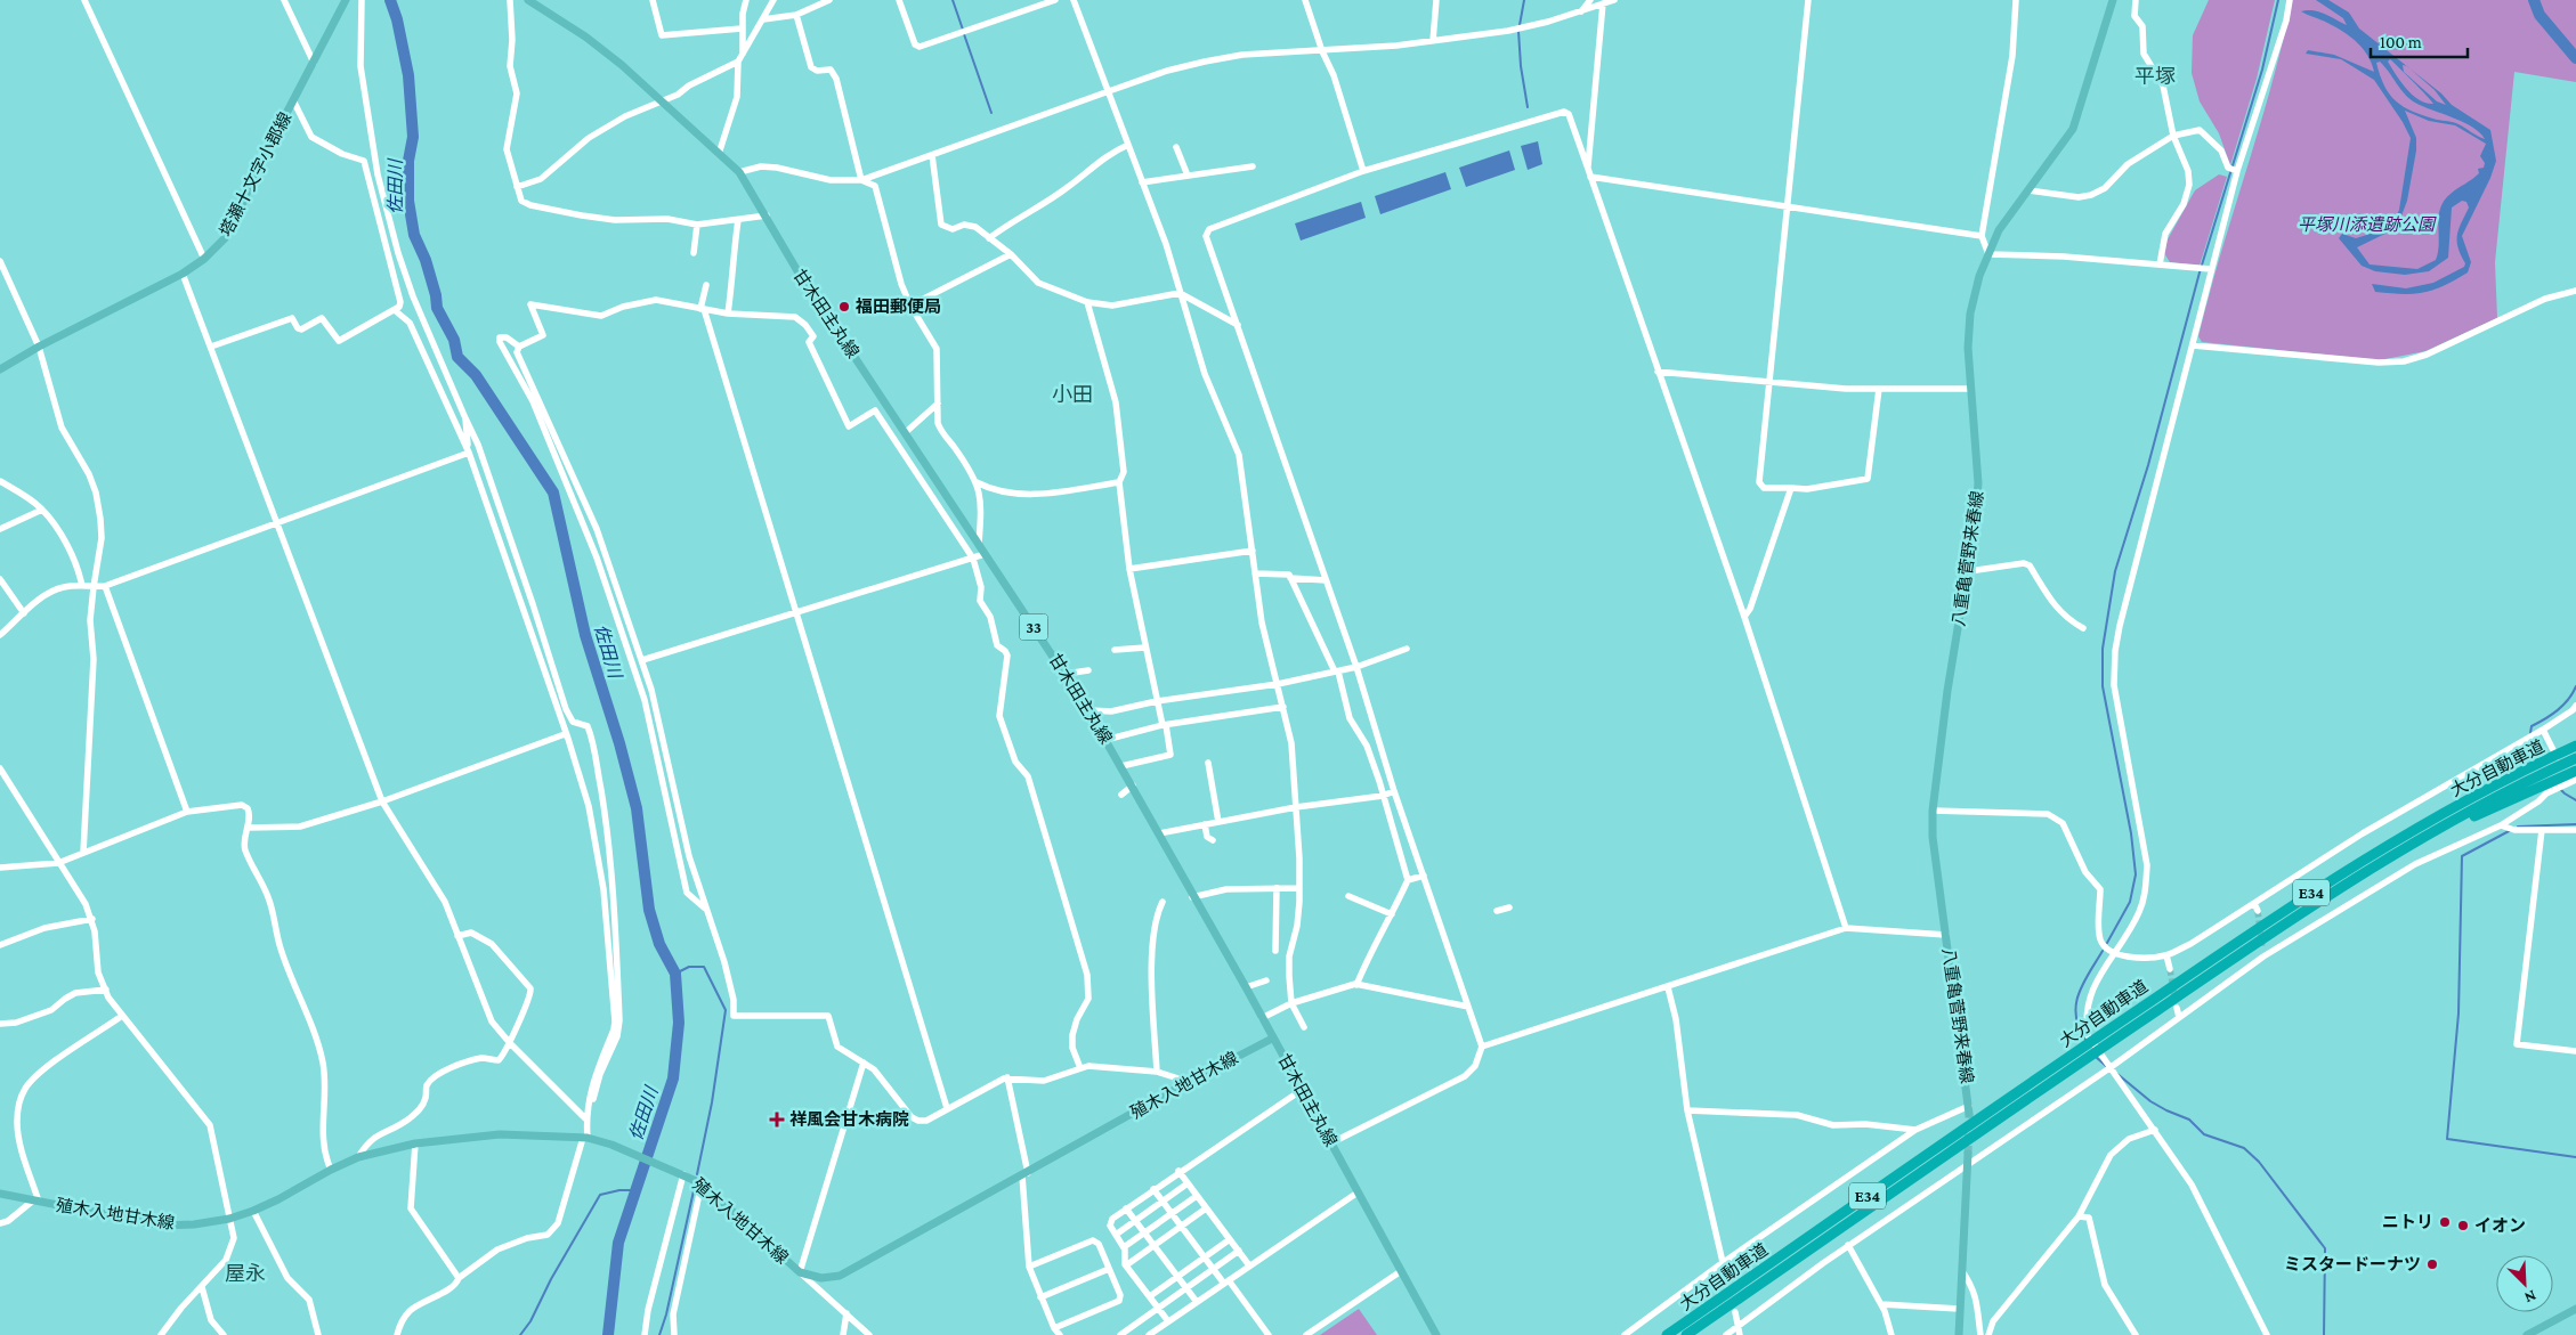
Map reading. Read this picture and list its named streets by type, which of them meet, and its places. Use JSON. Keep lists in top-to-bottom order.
{
  "streets": {
    "highway": ["大分自動車道", "E34"],
    "main road": [
      "塔瀬十文字小郡線",
      "甘木田主丸線",
      "八重亀菅野来春線",
      "33",
      "殖木入地甘木線"
    ]
  },
  "crossings": [
    ["甘木田主丸線", "殖木入地甘木線"]
  ],
  "districts": ["平塚", "小田", "屋永"],
  "water": ["佐田川"],
  "parks": ["平塚川添遺跡公園"],
  "places": {
    "other": [
      "福田郵便局",
      "ニトリ",
      "イオン",
      "ミスタードーナツ"
    ],
    "health": ["祥風会甘木病院"]
  },
  "scale_bar": "100 m",
  "north": "bottom right"
}
